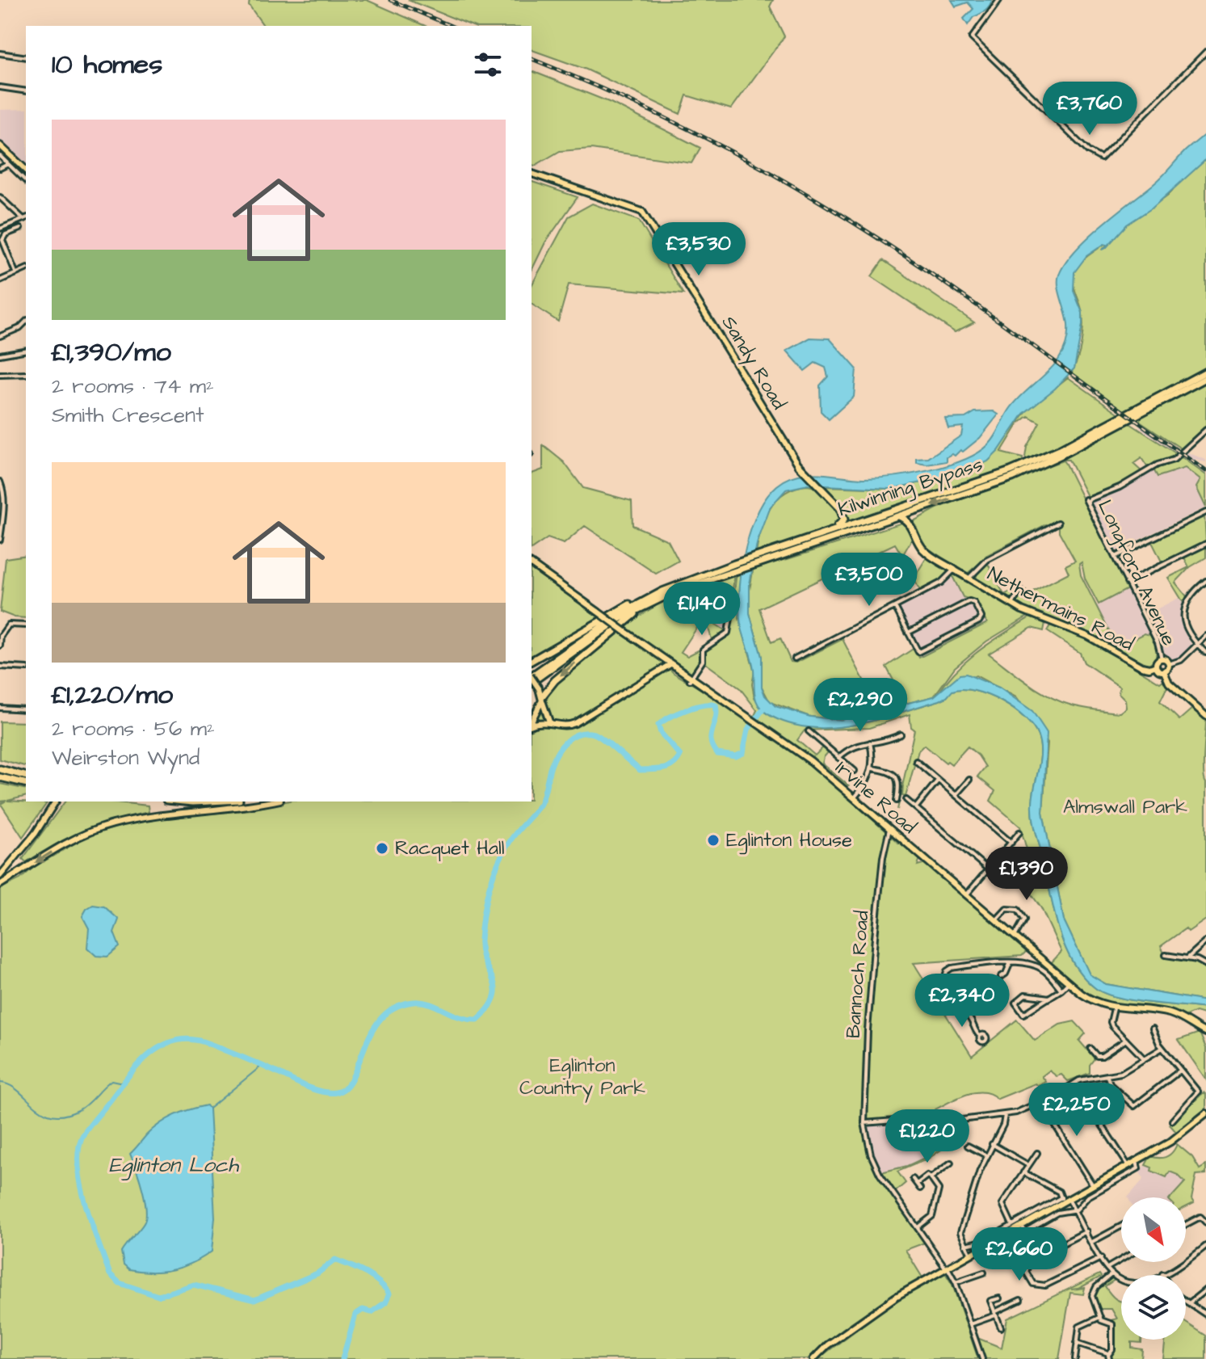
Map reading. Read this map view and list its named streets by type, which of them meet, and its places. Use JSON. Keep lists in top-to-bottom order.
{
  "streets": {
    "highway": ["Kilwinning Bypass"],
    "main road": ["Sandy Road", "Nethermains Road", "Irvine Road"],
    "street": ["Longford Avenue", "Bannoch Road"]
  },
  "crossings": [
    ["Irvine Road", "Bannoch Road"]
  ],
  "water": ["Eglinton Loch"],
  "parks": ["Almswall Park", "Eglinton Country Park"],
  "places": ["Eglinton House", "Racquet Hall"],
  "north": "bottom right",
  "page": {
    "heading": "10 homes",
    "price": [
      "£3,760",
      "£3,530",
      "£3,500",
      "£1,140",
      "£2,290",
      "£1,390",
      "£2,340",
      "£2,250",
      "£1,220",
      "£2,660"
    ],
    "list": [
      {
        "name": "£1,390/mo",
        "note": "2 rooms · 74 m² · Smith Crescent"
      },
      {
        "name": "£1,220/mo",
        "note": "2 rooms · 56 m² · Weirston Wynd"
      }
    ]
  }
}
